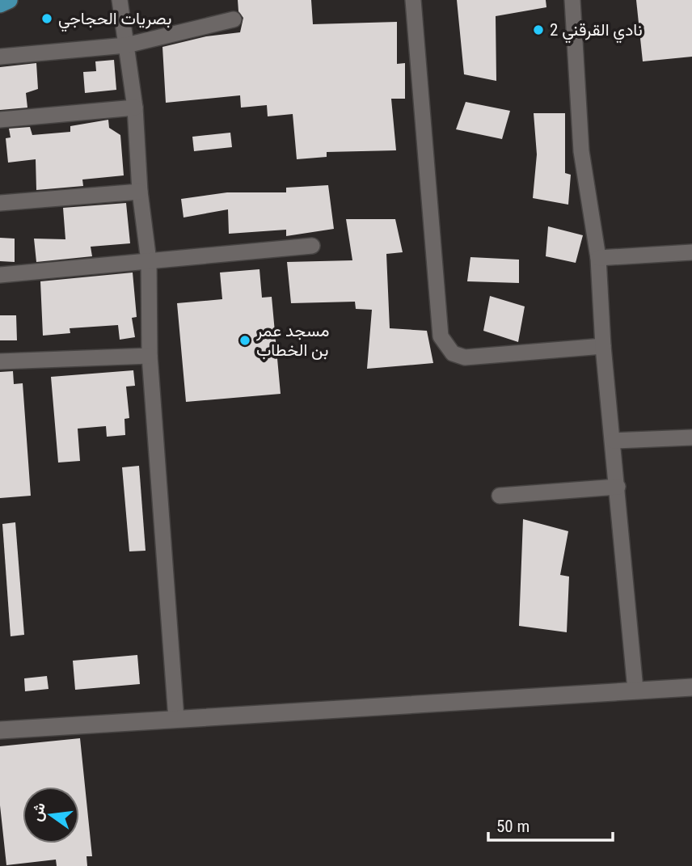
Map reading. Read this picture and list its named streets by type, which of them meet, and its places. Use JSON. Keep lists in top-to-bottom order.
{
  "places": ["بصريات الحجاجي", "نادي القرقني 2", "مسجد عمر بن الخطاب"],
  "scale_bar": "50 m",
  "north": "left"
}
